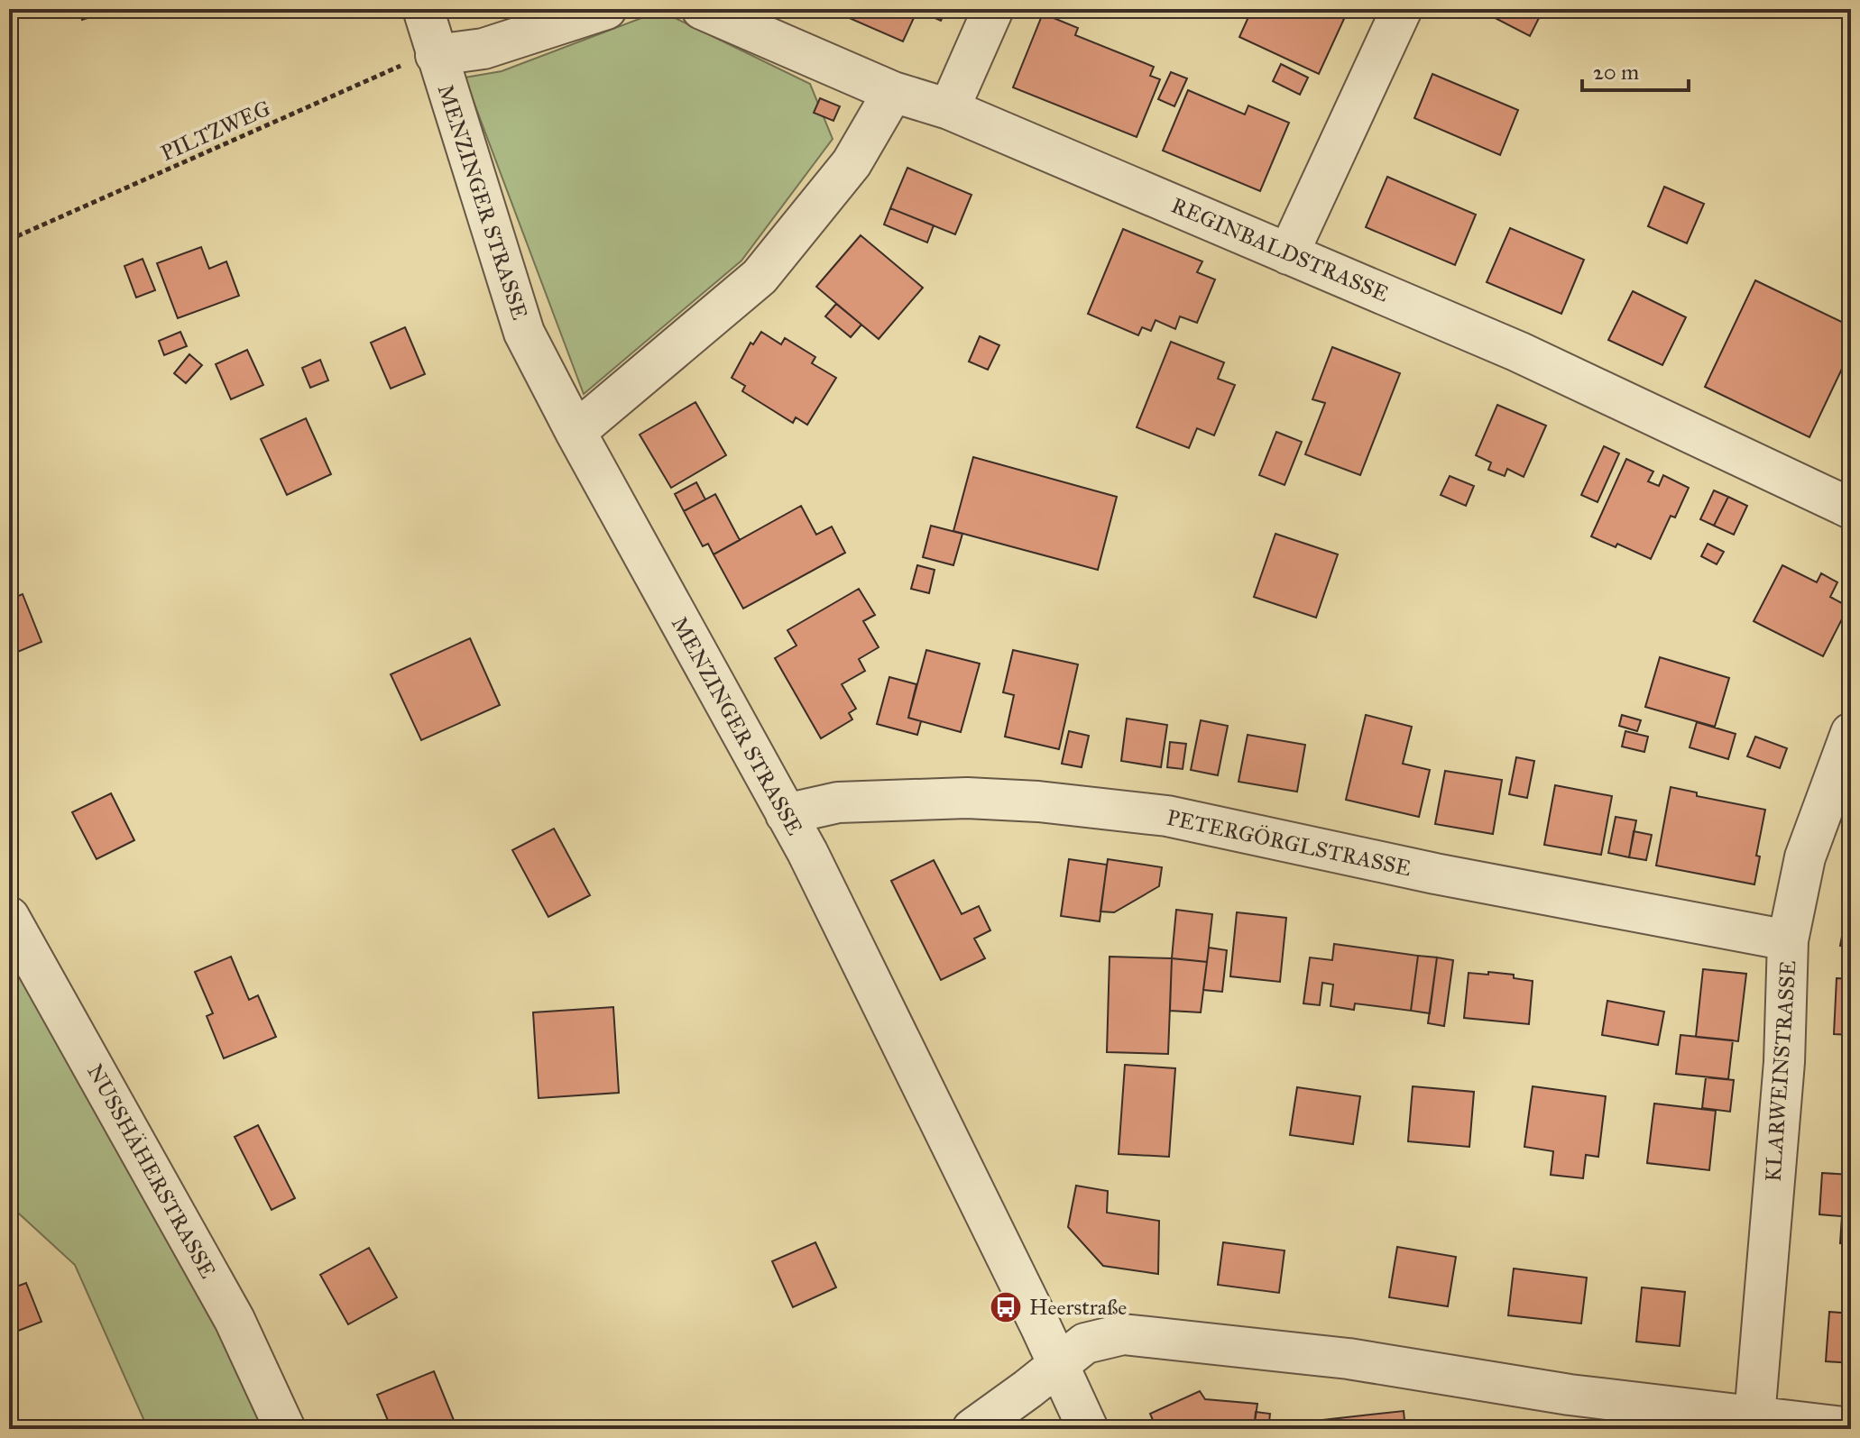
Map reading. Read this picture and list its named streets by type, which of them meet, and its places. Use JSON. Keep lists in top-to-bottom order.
{
  "streets": {
    "street": [
      "MENZINGER STRASSE",
      "REGINBALDSTRASSE",
      "PETERGÖRGLSTRASSE",
      "KLARWEINSTRASSE",
      "NUSSHÄHERSTRASSE"
    ],
    "path": ["PILTZWEG"]
  },
  "crossings": [
    ["PILTZWEG", "MENZINGER STRASSE"],
    ["MENZINGER STRASSE", "PETERGÖRGLSTRASSE"],
    ["PETERGÖRGLSTRASSE", "KLARWEINSTRASSE"]
  ],
  "places": {
    "bus stop": ["Heerstraße"]
  },
  "scale_bar": "20 m"
}
